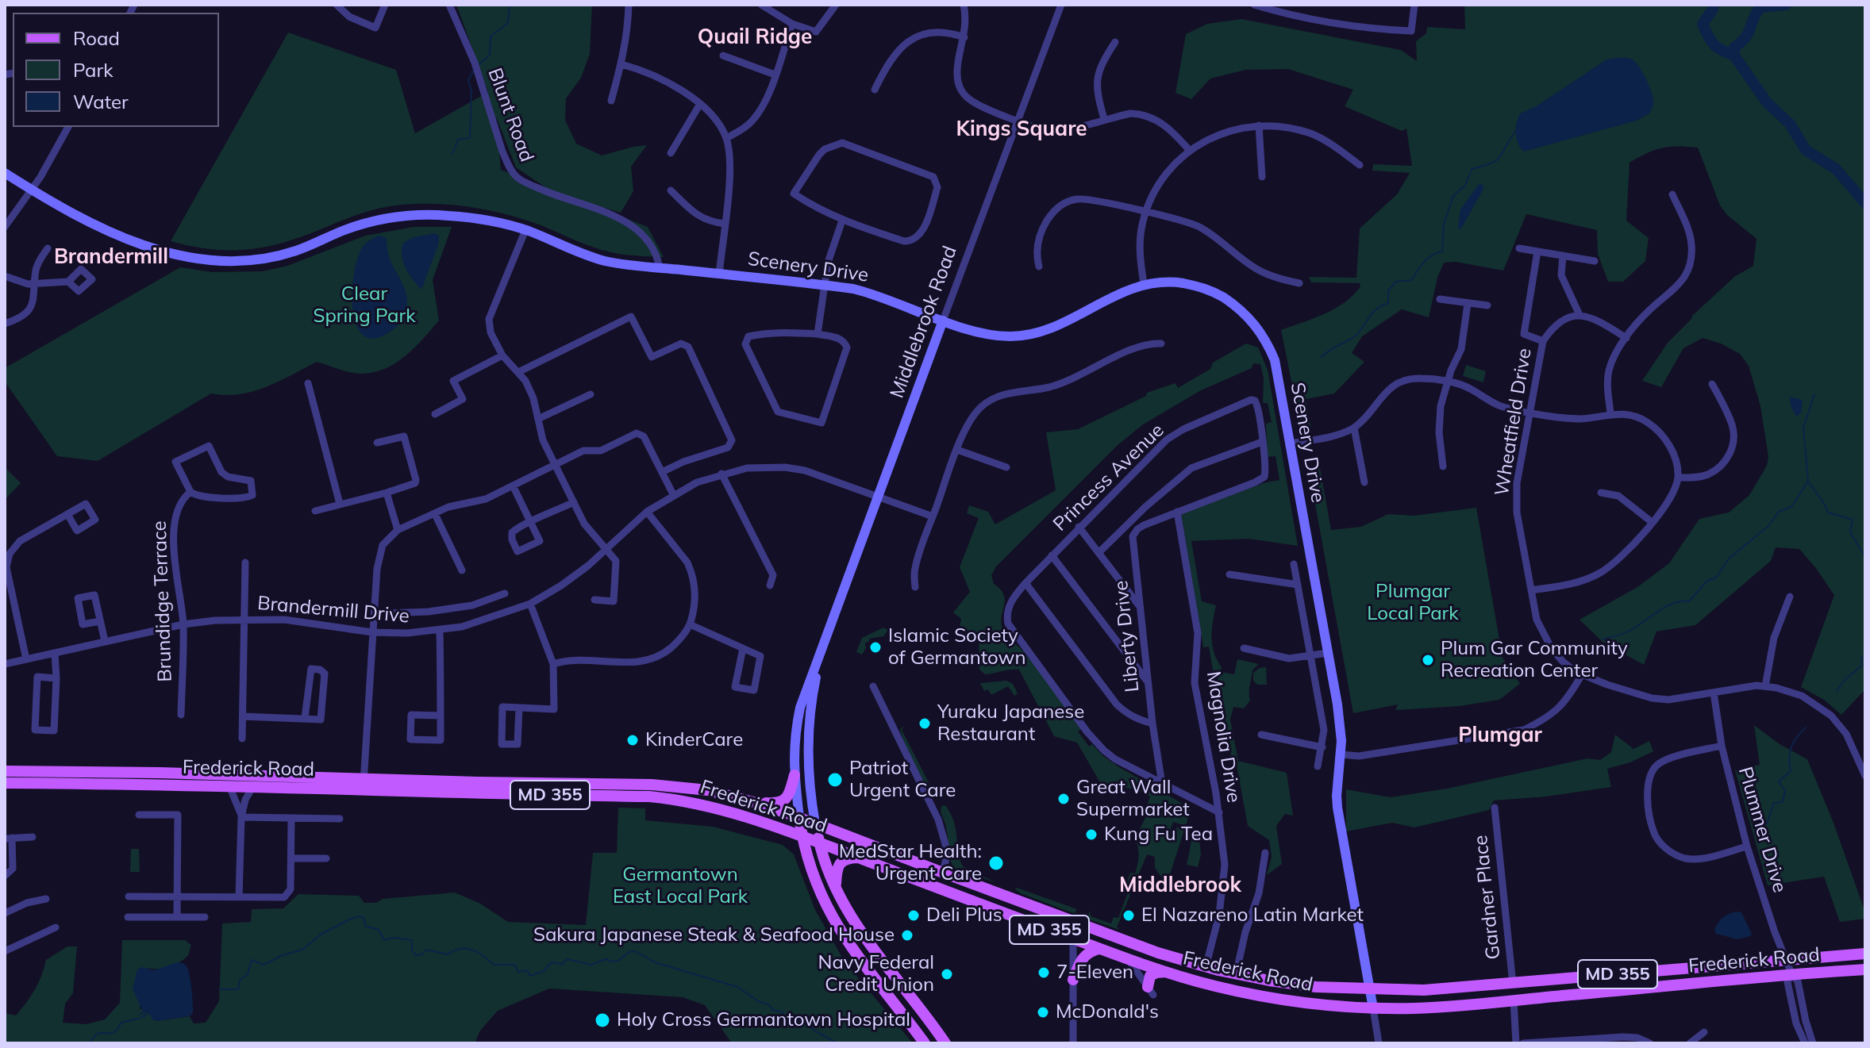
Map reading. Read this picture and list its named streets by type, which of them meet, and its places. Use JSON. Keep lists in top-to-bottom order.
{
  "streets": {
    "main road": ["Middlebrook Road", "Frederick Road", "MD 355"],
    "street": [
      "Blunt Road",
      "Scenery Drive",
      "Wheatfield Drive",
      "Princess Avenue",
      "Brundidge Terrace",
      "Brandermill Drive",
      "Liberty Drive",
      "Magnolia Drive",
      "Plummer Drive",
      "Gardner Place"
    ]
  },
  "crossings": [
    ["Blunt Road", "Scenery Drive"],
    ["Scenery Drive", "Middlebrook Road"],
    ["Scenery Drive", "Frederick Road"],
    ["Middlebrook Road", "Brandermill Drive"],
    ["Middlebrook Road", "Frederick Road"],
    ["Wheatfield Drive", "Plummer Drive"],
    ["Princess Avenue", "Liberty Drive"],
    ["Brundidge Terrace", "Brandermill Drive"],
    ["Liberty Drive", "Magnolia Drive"],
    ["Magnolia Drive", "Frederick Road"],
    ["Frederick Road", "Plummer Drive"],
    ["Frederick Road", "Gardner Place"]
  ],
  "districts": [
    "Quail Ridge",
    "Kings Square",
    "Brandermill",
    "Plumgar",
    "Middlebrook"
  ],
  "parks": ["Clear Spring Park", "Plumgar Local Park", "Germantown East Local Park"],
  "places": [
    "Islamic Society of Germantown",
    "Plum Gar Community Recreation Center",
    "Yuraku Japanese Restaurant",
    "KinderCare",
    "Patriot Urgent Care",
    "Great Wall Supermarket",
    "Kung Fu Tea",
    "MedStar Health: Urgent Care",
    "Deli Plus",
    "El Nazareno Latin Market",
    "Sakura Japanese Steak & Seafood House",
    "7-Eleven",
    "Navy Federal Credit Union",
    "McDonald's",
    "Holy Cross Germantown Hospital"
  ],
  "legend": ["Road", "Park", "Water"]
}
